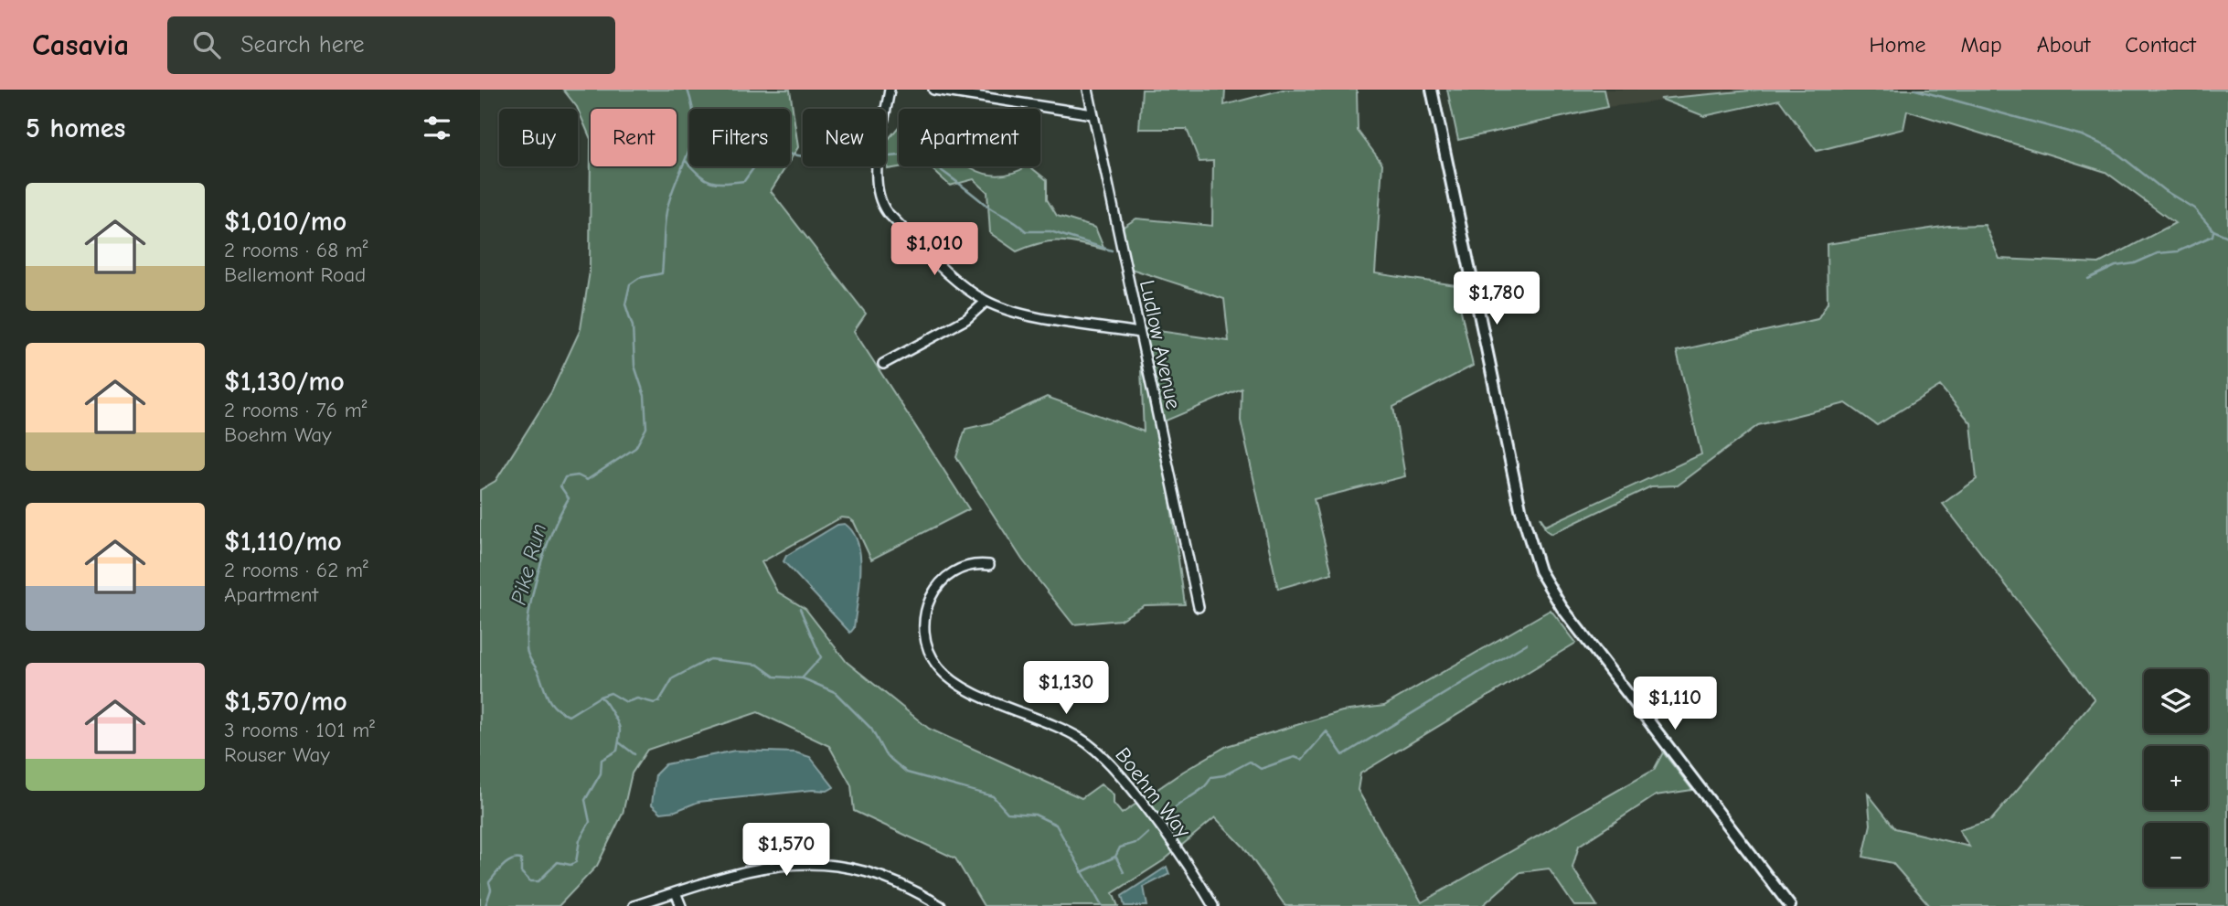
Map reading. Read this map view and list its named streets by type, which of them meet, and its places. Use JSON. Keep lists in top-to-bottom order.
{
  "streets": {
    "street": ["Ludlow Avenue", "Boehm Way"]
  },
  "water": ["Pike Run"],
  "page": {
    "header": "Casavia",
    "search": "Search here",
    "nav": [
      "Home",
      "Map",
      "About",
      "Contact"
    ],
    "heading": "5 homes",
    "chip": [
      "Buy",
      "Rent",
      "Filters",
      "New",
      "Apartment"
    ],
    "list": [
      {
        "name": "$1,010/mo",
        "note": "2 rooms · 68 m² · Bellemont Road"
      },
      {
        "name": "$1,130/mo",
        "note": "2 rooms · 76 m² · Boehm Way"
      },
      {
        "name": "$1,110/mo",
        "note": "2 rooms · 62 m² · Apartment"
      },
      {
        "name": "$1,570/mo",
        "note": "3 rooms · 101 m² · Rouser Way"
      }
    ],
    "price": [
      "$1,010",
      "$1,780",
      "$1,130",
      "$1,110",
      "$1,570"
    ],
    "map_buttons": ["+", "−"]
  }
}
